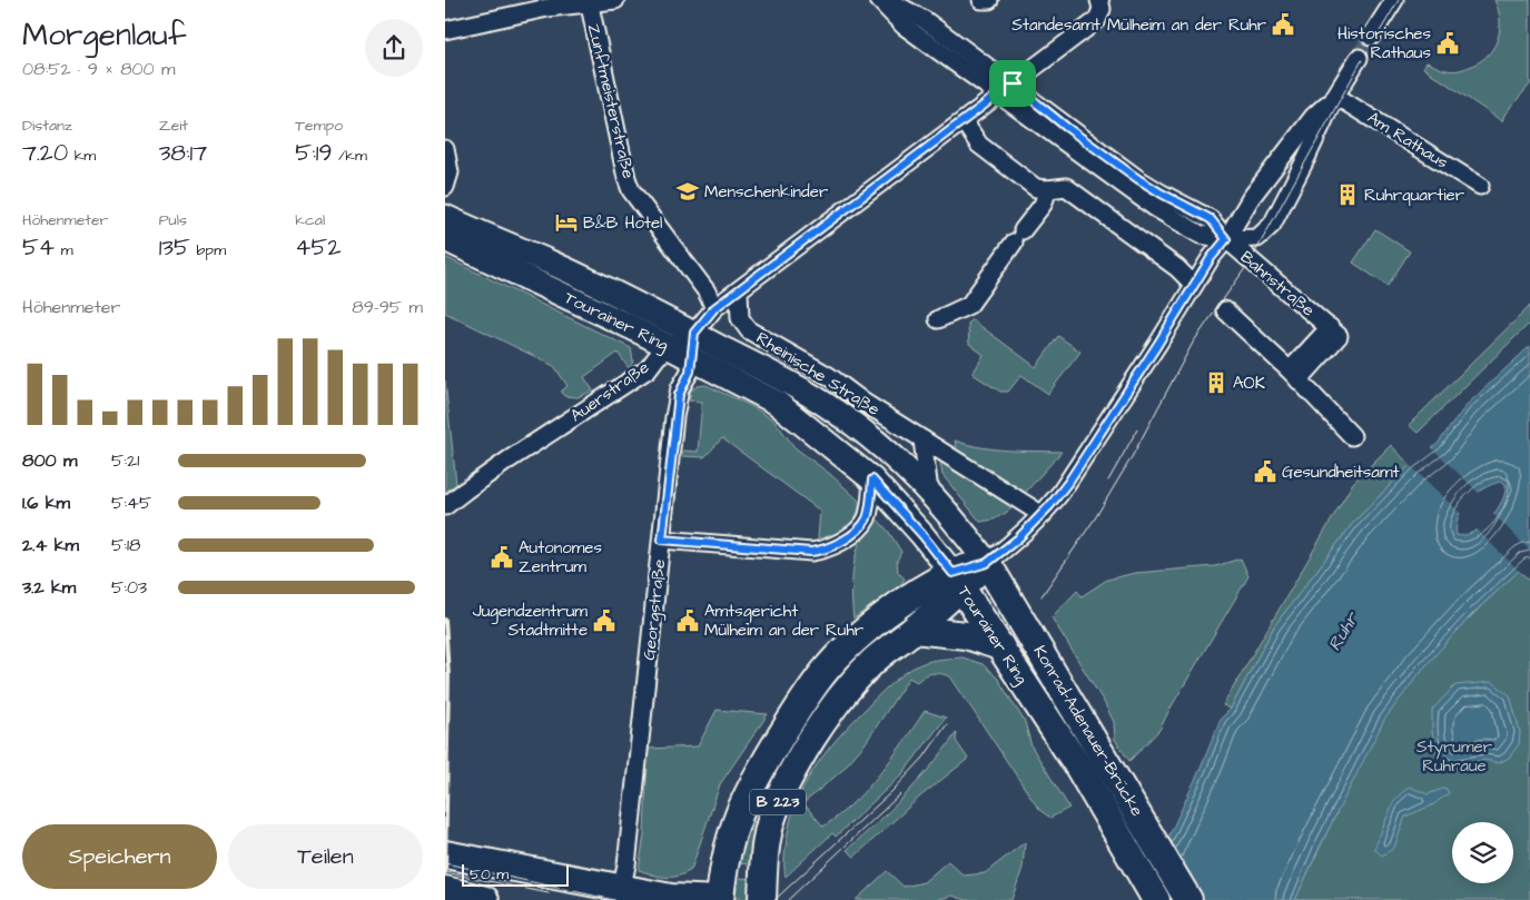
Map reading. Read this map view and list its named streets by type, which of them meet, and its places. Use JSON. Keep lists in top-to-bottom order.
{
  "streets": {
    "main road": ["Tourainer Ring", "Konrad-Adenauer-Brücke", "B 223"],
    "street": [
      "Zunftmeisterstraße",
      "Am Rathaus",
      "Bahnstraße",
      "Rheinische Straße",
      "Auerstraße",
      "Georgstraße"
    ]
  },
  "crossings": [
    ["Zunftmeisterstraße", "Auerstraße"],
    ["Bahnstraße", "Auerstraße"],
    ["Tourainer Ring", "Auerstraße"],
    ["Tourainer Ring", "Georgstraße"],
    ["Tourainer Ring", "Konrad-Adenauer-Brücke"],
    ["Tourainer Ring", "B 223"],
    ["Rheinische Straße", "Auerstraße"],
    ["Auerstraße", "Georgstraße"],
    ["Konrad-Adenauer-Brücke", "B 223"]
  ],
  "water": ["Ruhr"],
  "parks": ["Styrumer Ruhraue"],
  "places": {
    "public building": [
      "Standesamt Mülheim an der Ruhr",
      "Historisches Rathaus",
      "Gesundheitsamt",
      "Autonomes Zentrum",
      "Jugendzentrum Stadtmitte",
      "Amtsgericht Mülheim an der Ruhr"
    ],
    "school or university": ["Menschenkinder"],
    "building": ["Ruhrquartier", "AOK"],
    "hotel": ["B&B Hotel"]
  },
  "scale_bar": "50 m",
  "page": {
    "heading": ["Morgenlauf", "08:52 · 9 × 800 m"],
    "stats": [
      ["Distanz", "7.20 km"],
      ["Zeit", "38:17"],
      ["Tempo", "5:19 /km"],
      ["Höhenmeter", "54 m"],
      ["Puls", "135 bpm"],
      ["kcal", "452"]
    ],
    "chart": ["Höhenmeter", "89–95 m"],
    "list": [
      {
        "name": "800 m",
        "note": "5:21"
      },
      {
        "name": "1.6 km",
        "note": "5:45"
      },
      {
        "name": "2.4 km",
        "note": "5:18"
      },
      {
        "name": "3.2 km",
        "note": "5:03"
      }
    ],
    "buttons": ["Speichern", "Teilen"],
    "scale": "50 m"
  }
}
